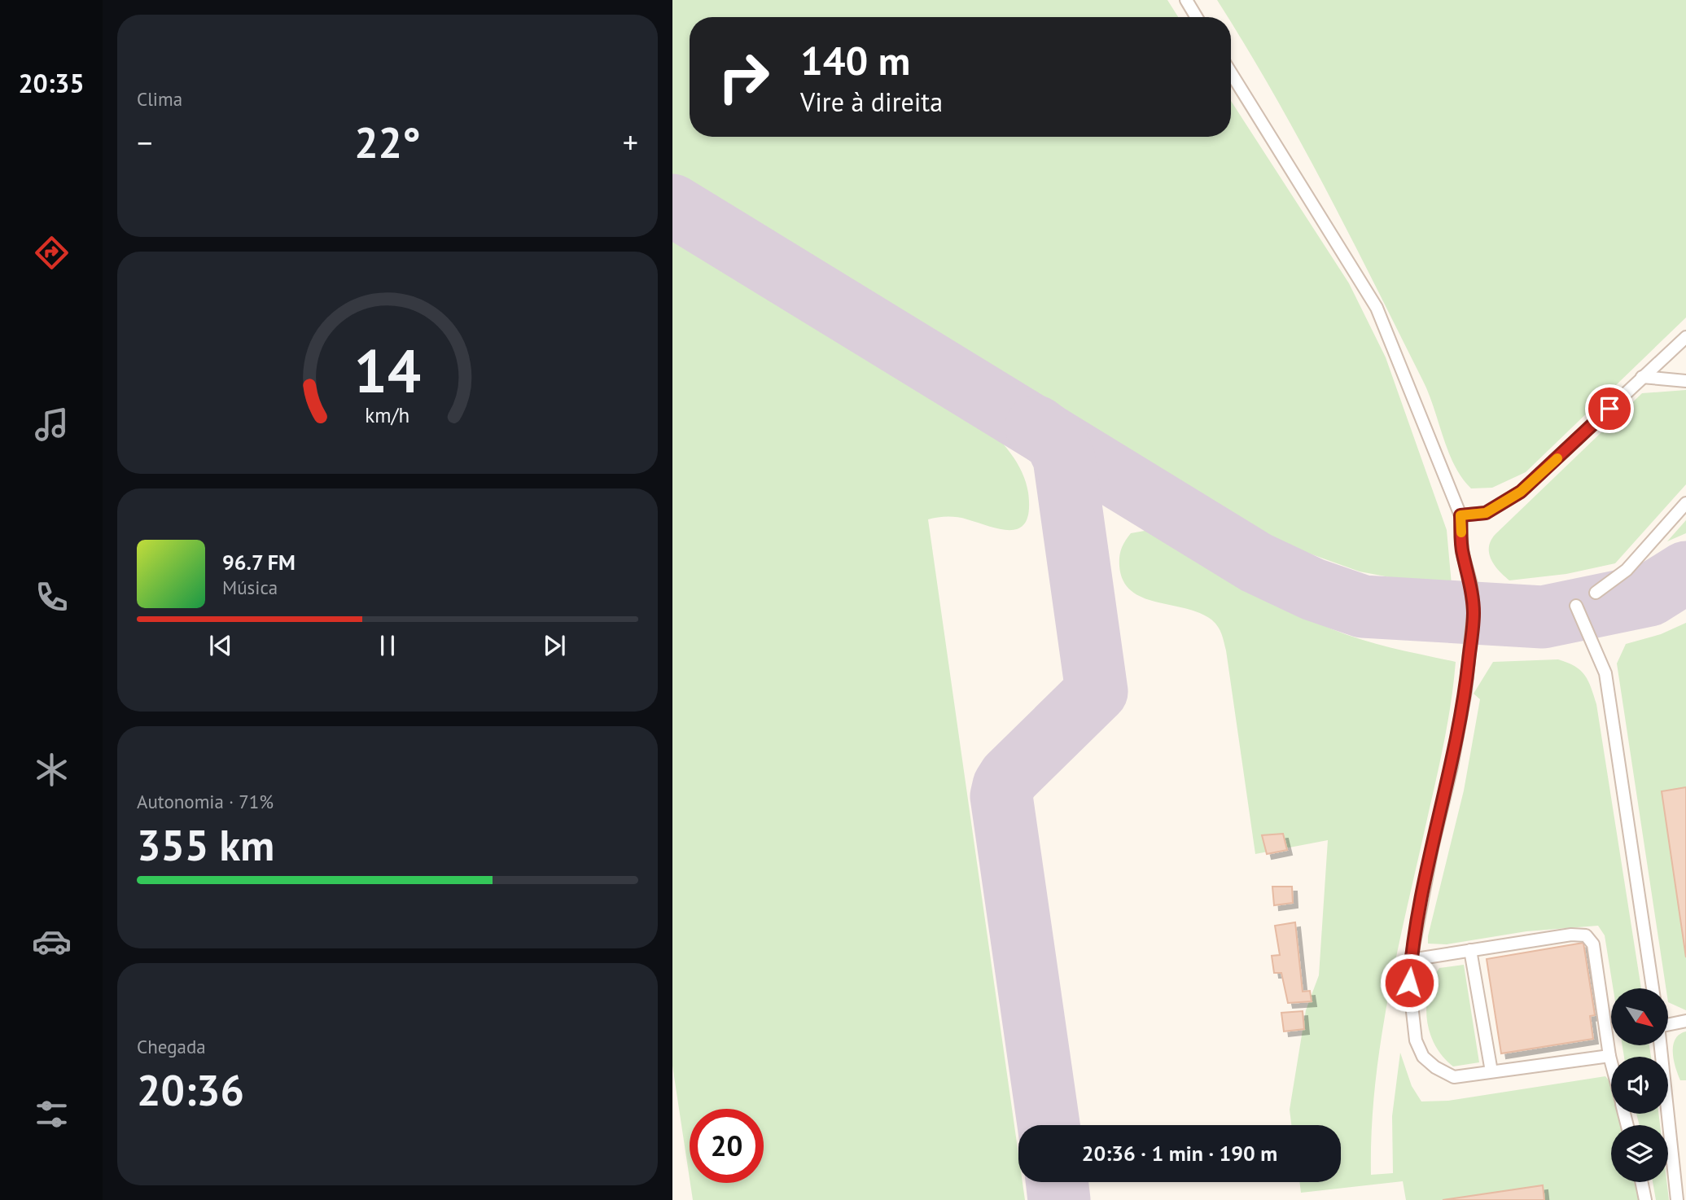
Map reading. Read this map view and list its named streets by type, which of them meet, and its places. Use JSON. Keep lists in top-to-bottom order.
{
  "north": "bottom right",
  "page": {
    "tabs": "20:35",
    "tile": [
      "Clima",
      ["Autonomia · 71%", "355 km"],
      ["Chegada", "20:36"]
    ],
    "turn": ["140 m", "Vire à direita"],
    "heat": ["−", "22°", "+"],
    "song": ["96.7 FM", "Música"],
    "limit": "20",
    "trip": "20:36 · 1 min · 190 m",
    "gauge": ["14", "km/h"]
  }
}
